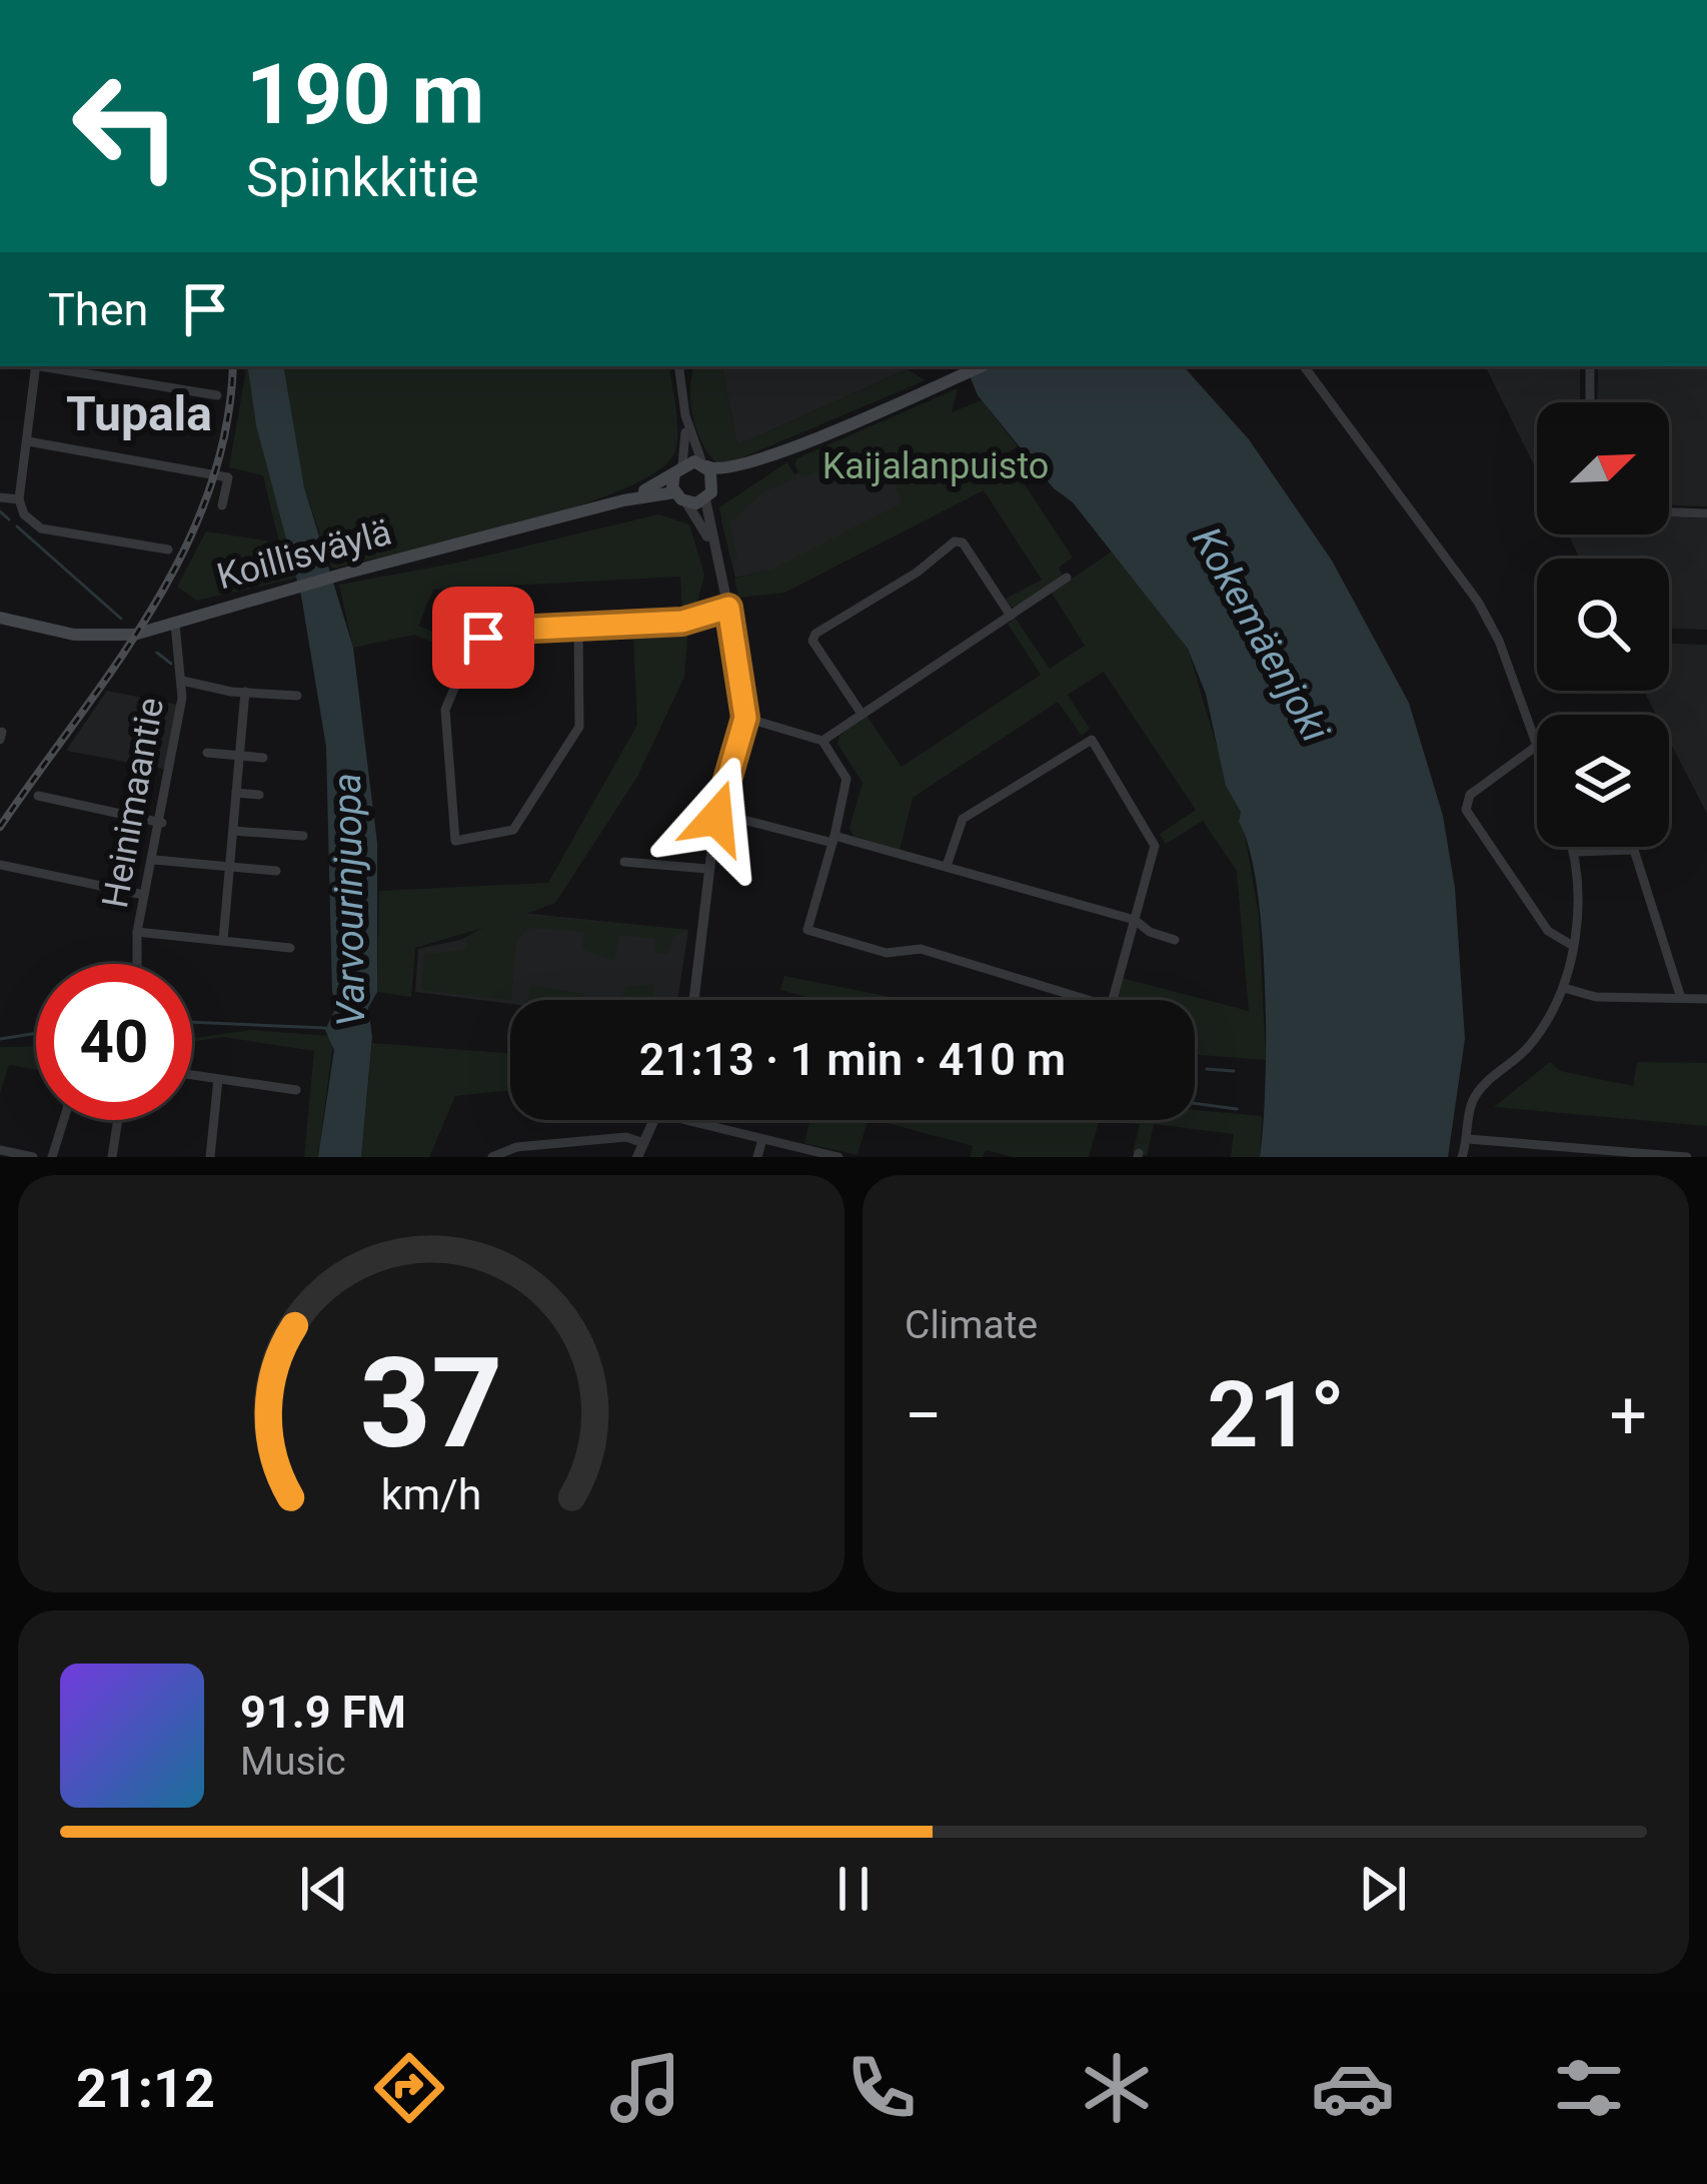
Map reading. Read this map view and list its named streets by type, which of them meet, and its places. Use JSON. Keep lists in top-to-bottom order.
{
  "streets": {
    "main road": ["Koillisväylä"],
    "street": ["Heinimaantie"]
  },
  "crossings": [
    ["Koillisväylä", "Heinimaantie"]
  ],
  "districts": ["Tupala"],
  "water": ["Kokemäenjoki", "Varvourinjuopa"],
  "parks": ["Kaijalanpuisto"],
  "north": "top right",
  "page": {
    "turn": ["190 m", "Spinkkitie"],
    "then": "Then",
    "limit": "40",
    "trip": "21:13 · 1 min · 410 m",
    "tile": "Climate",
    "heat": ["−", "21°", "+"],
    "song": ["91.9 FM", "Music"],
    "tabs": "21:12",
    "gauge": ["37", "km/h"]
  }
}
